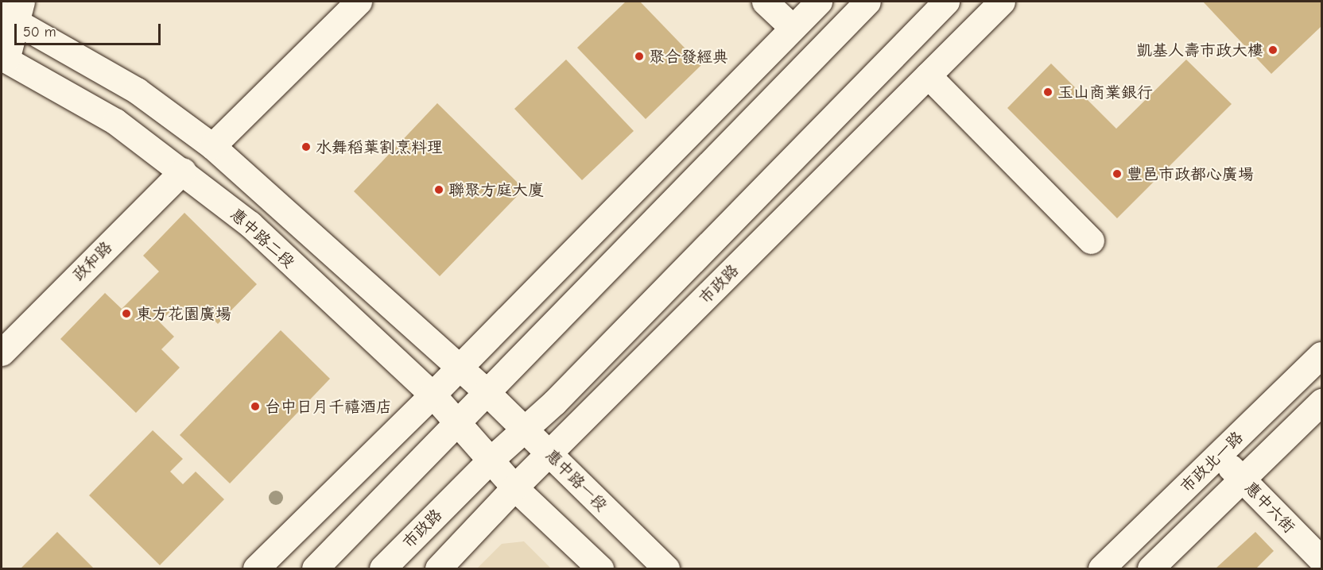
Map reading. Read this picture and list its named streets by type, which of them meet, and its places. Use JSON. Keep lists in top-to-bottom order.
{
  "streets": {
    "street": [
      "惠中路二段",
      "政和路",
      "市政路",
      "市政北一路",
      "惠中路一段",
      "惠中六街"
    ]
  },
  "crossings": [
    ["惠中路二段", "政和路"],
    ["惠中路二段", "市政路"],
    ["市政路", "惠中路一段"],
    ["市政北一路", "惠中六街"]
  ],
  "places": [
    "凱基人壽市政大樓",
    "聚合發經典",
    "玉山商業銀行",
    "水舞稻葉割烹料理",
    "豐邑市政都心廣場",
    "聯聚方庭大廈",
    "東方花園廣場",
    "台中日月千禧酒店"
  ],
  "scale_bar": "50 m"
}
